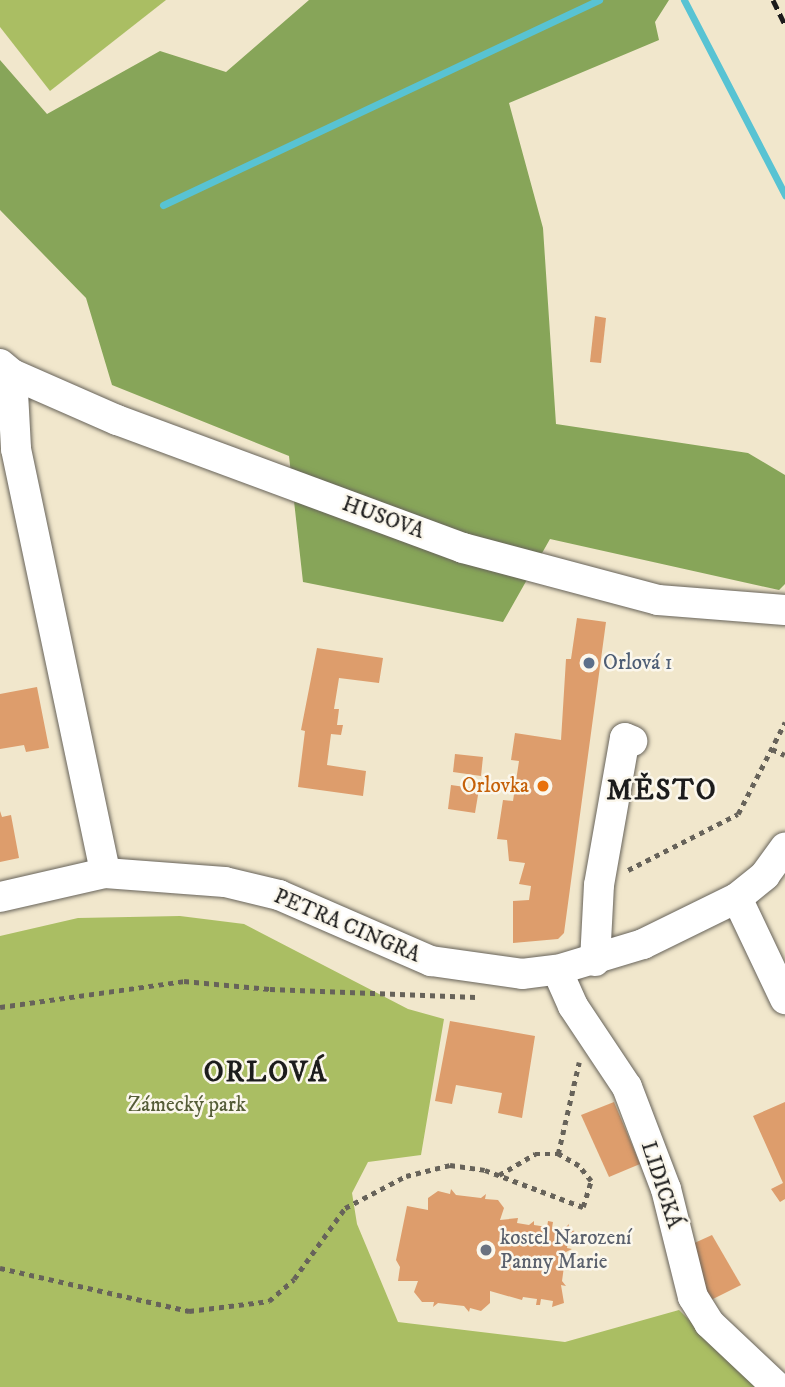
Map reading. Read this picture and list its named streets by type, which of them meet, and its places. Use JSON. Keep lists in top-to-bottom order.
{
  "streets": {
    "street": ["HUSOVA", "PETRA CINGRA", "LIDICKÁ"]
  },
  "crossings": [
    ["PETRA CINGRA", "LIDICKÁ"]
  ],
  "districts": ["MĚSTO", "ORLOVÁ"],
  "parks": ["Zámecký park"],
  "places": ["Orlová 1", "Orlovka", "kostel Narození Panny Marie"]
}
